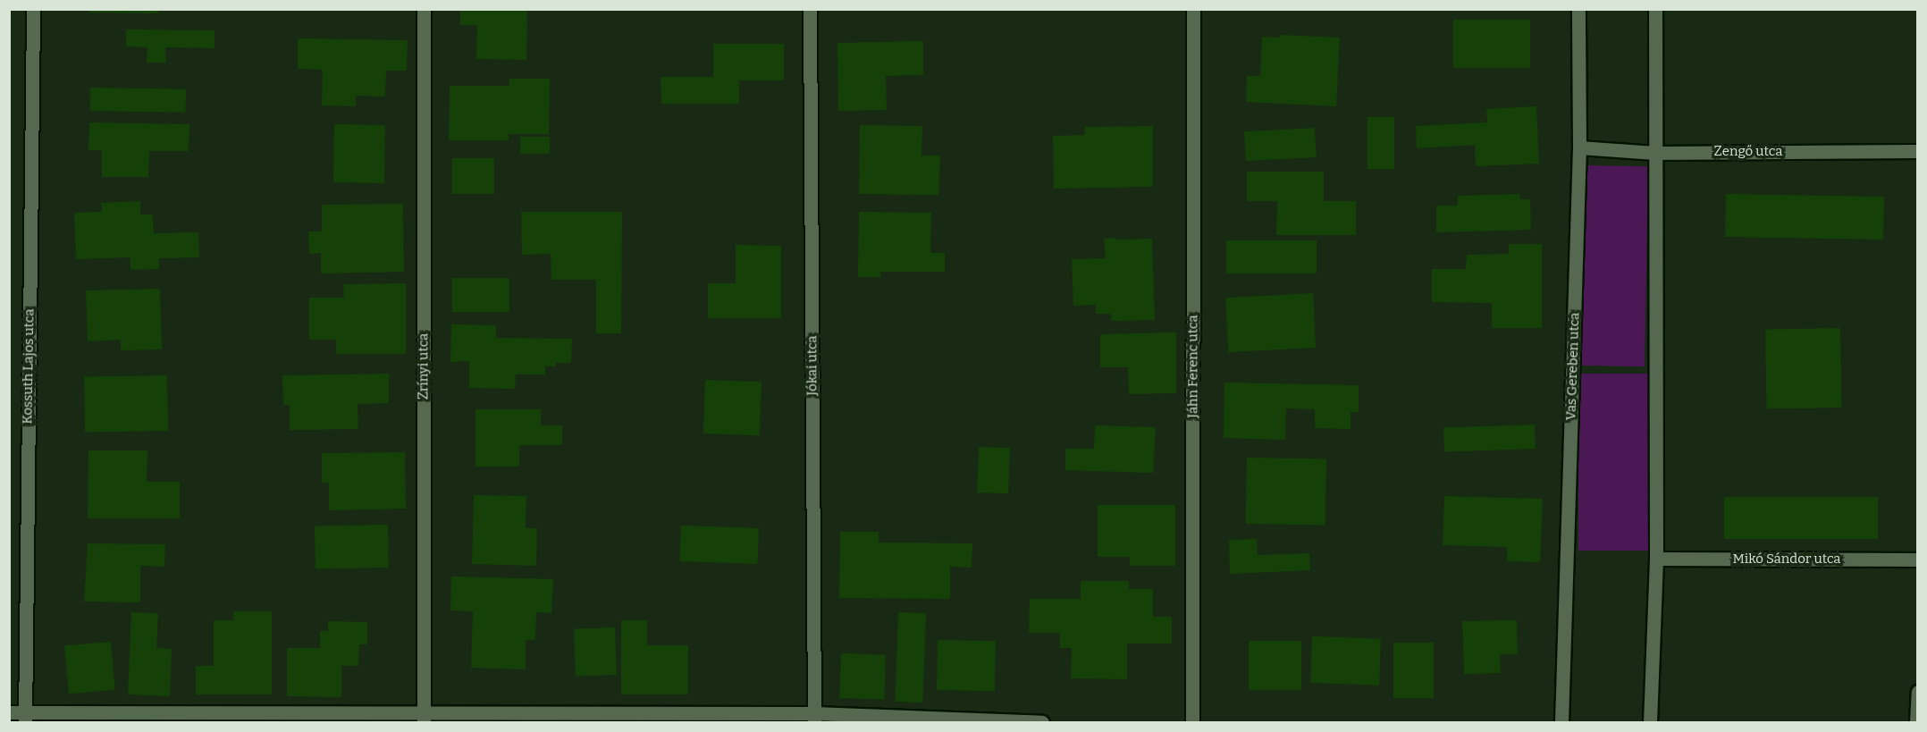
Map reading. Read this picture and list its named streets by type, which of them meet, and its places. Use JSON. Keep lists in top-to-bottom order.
{
  "streets": {
    "street": [
      "Zengő utca",
      "Jókai utca",
      "Kossuth Lajos utca",
      "Zrínyi utca",
      "Jáhn Ferenc utca",
      "Vas Gereben utca",
      "Mikó Sándor utca"
    ]
  },
  "crossings": [
    ["Zengő utca", "Vas Gereben utca"]
  ]
}
